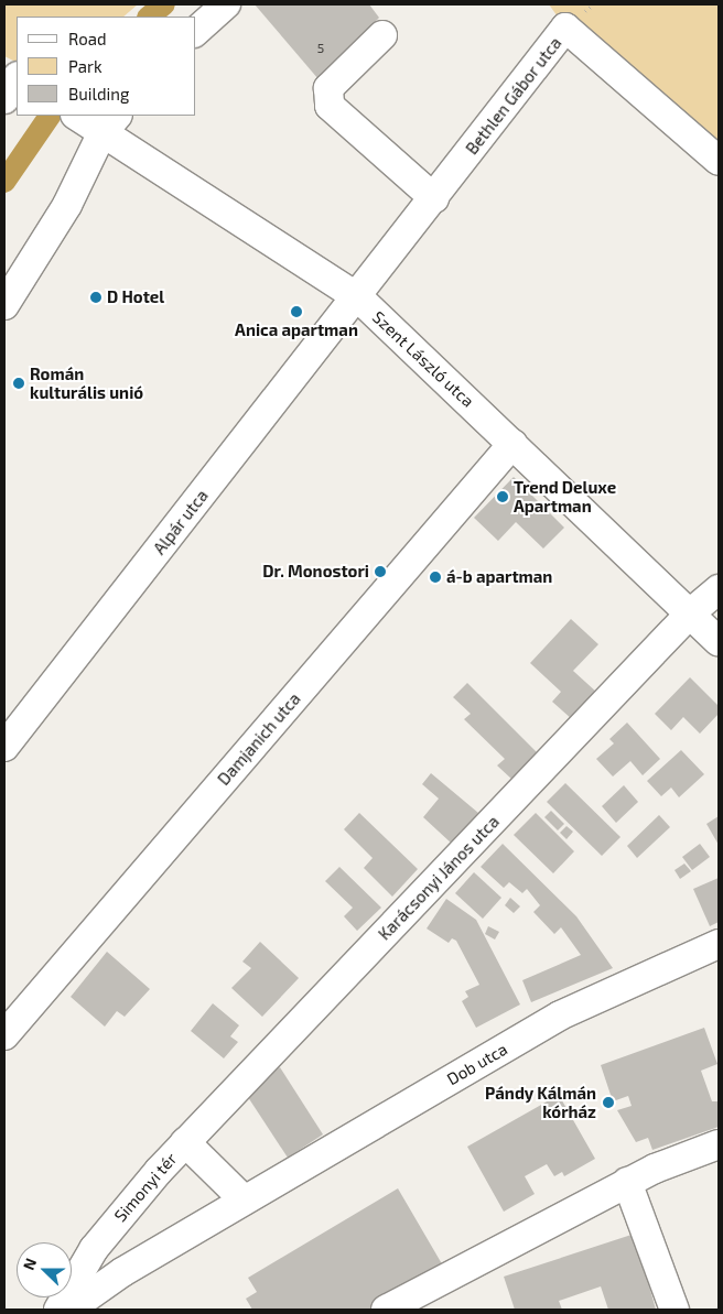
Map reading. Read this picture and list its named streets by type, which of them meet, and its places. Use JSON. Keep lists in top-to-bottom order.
{
  "streets": {
    "street": [
      "Bethlen Gábor utca",
      "Szent László utca",
      "Alpár utca",
      "Damjanich utca",
      "Karácsonyi János utca",
      "Dob utca",
      "Simonyi tér"
    ]
  },
  "crossings": [
    ["Bethlen Gábor utca", "Szent László utca"],
    ["Bethlen Gábor utca", "Alpár utca"],
    ["Szent László utca", "Alpár utca"],
    ["Szent László utca", "Damjanich utca"],
    ["Szent László utca", "Karácsonyi János utca"],
    ["Karácsonyi János utca", "Simonyi tér"],
    ["Dob utca", "Simonyi tér"]
  ],
  "places": [
    "D Hotel",
    "Anica apartman",
    "Román kulturális unió",
    "Trend Deluxe Apartman",
    "Dr. Monostori",
    "á-b apartman",
    "Pándy Kálmán kórház"
  ],
  "house_numbers": ["5"],
  "legend": ["Road", "Park", "Building"],
  "north": "left"
}
